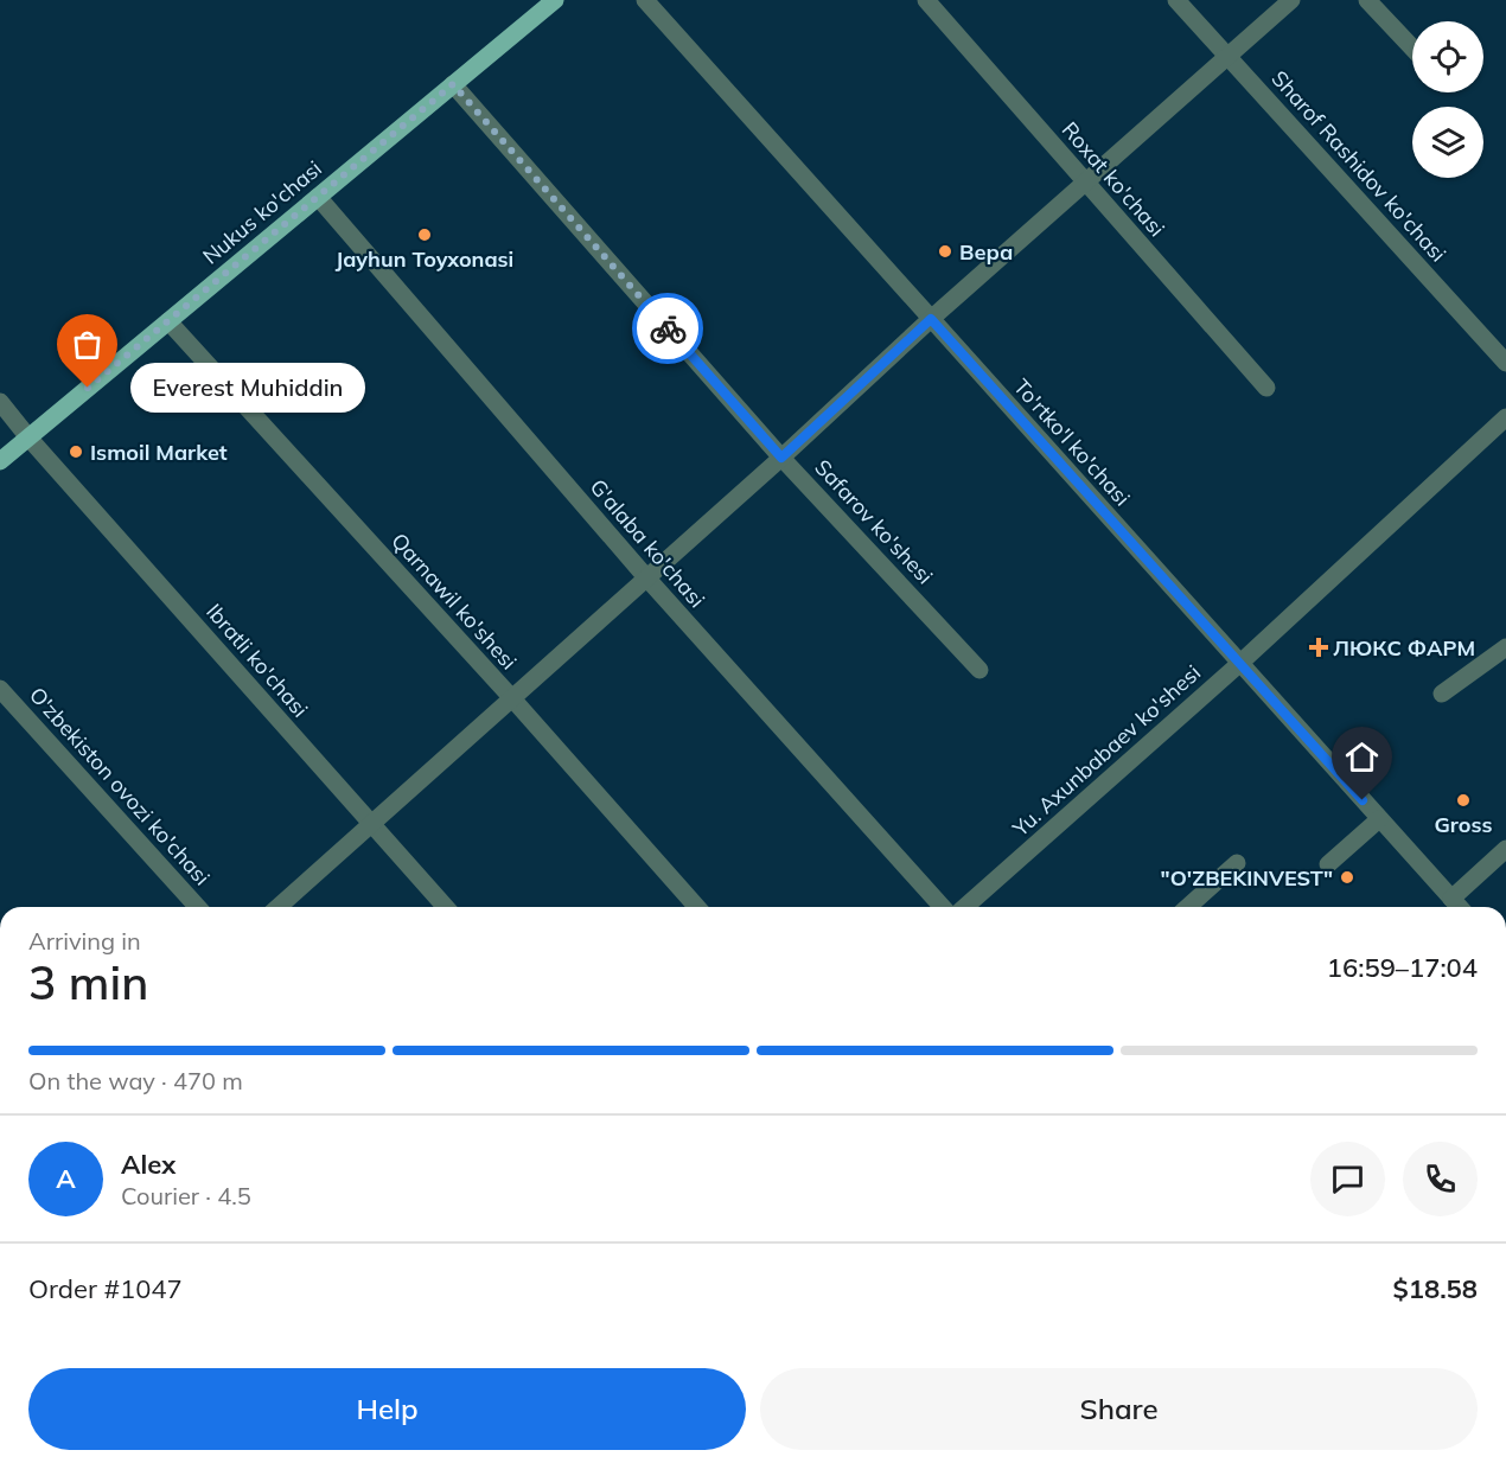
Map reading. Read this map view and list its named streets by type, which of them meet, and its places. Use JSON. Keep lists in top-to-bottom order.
{
  "streets": {
    "main road": ["Nukus ko'chasi"],
    "street": [
      "Sharof Rashidov ko'chasi",
      "Roxat ko'chasi",
      "To'rtko'l ko'chasi",
      "Safarov ko'shesi",
      "G'alaba ko'chasi",
      "Qarnawil ko'shesi",
      "Ibratli ko'chasi",
      "Yu. Axunbabaev ko'shesi",
      "O'zbekiston ovozi ko'chasi"
    ]
  },
  "crossings": [
    ["Nukus ko'chasi", "Safarov ko'shesi"],
    ["Nukus ko'chasi", "G'alaba ko'chasi"],
    ["Nukus ko'chasi", "Qarnawil ko'shesi"],
    ["Nukus ko'chasi", "Ibratli ko'chasi"],
    ["To'rtko'l ko'chasi", "Yu. Axunbabaev ko'shesi"]
  ],
  "places": {
    "other": [
      "Jayhun Toyxonasi",
      "Вера",
      "Everest Muhiddin",
      "Ismoil Market",
      "Gross",
      "\"O'ZBEKINVEST\""
    ],
    "health": ["ЛЮКС ФАРМ"]
  },
  "page": {
    "bubble": "Everest Muhiddin",
    "heading": ["3 min", "Arriving in", "16:59–17:04"],
    "panel": [
      "Alex",
      "Courier · 4.5",
      "Order #1047",
      "$18.58"
    ],
    "bar": "On the way · 470 m",
    "round": "A",
    "buttons": ["Help", "Share"]
  }
}
